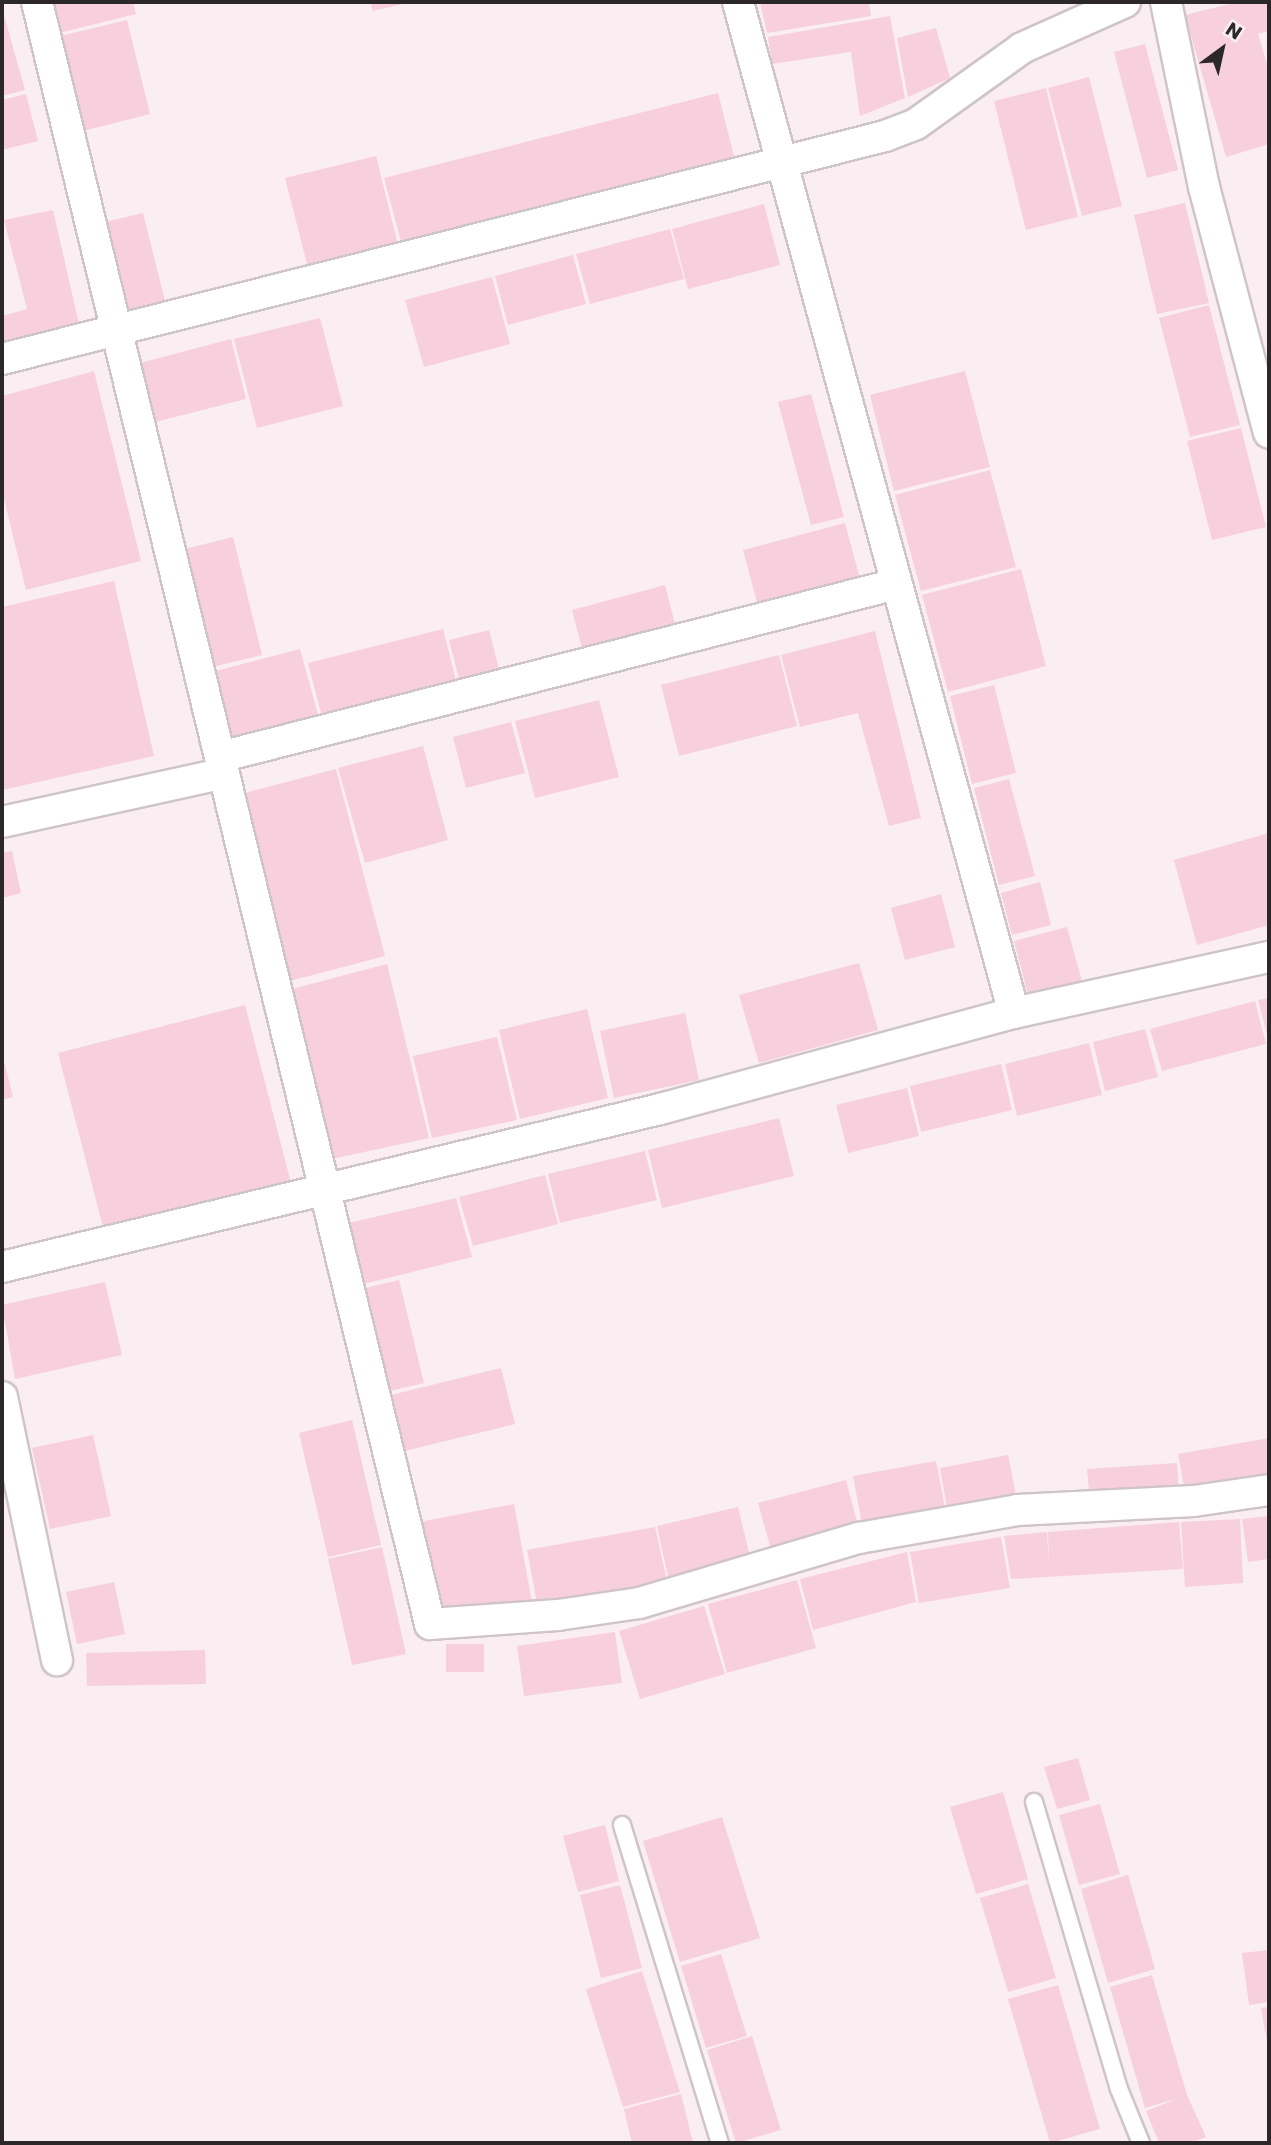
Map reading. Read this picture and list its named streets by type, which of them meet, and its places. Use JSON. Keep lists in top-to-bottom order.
{
  "north": "top right"
}
